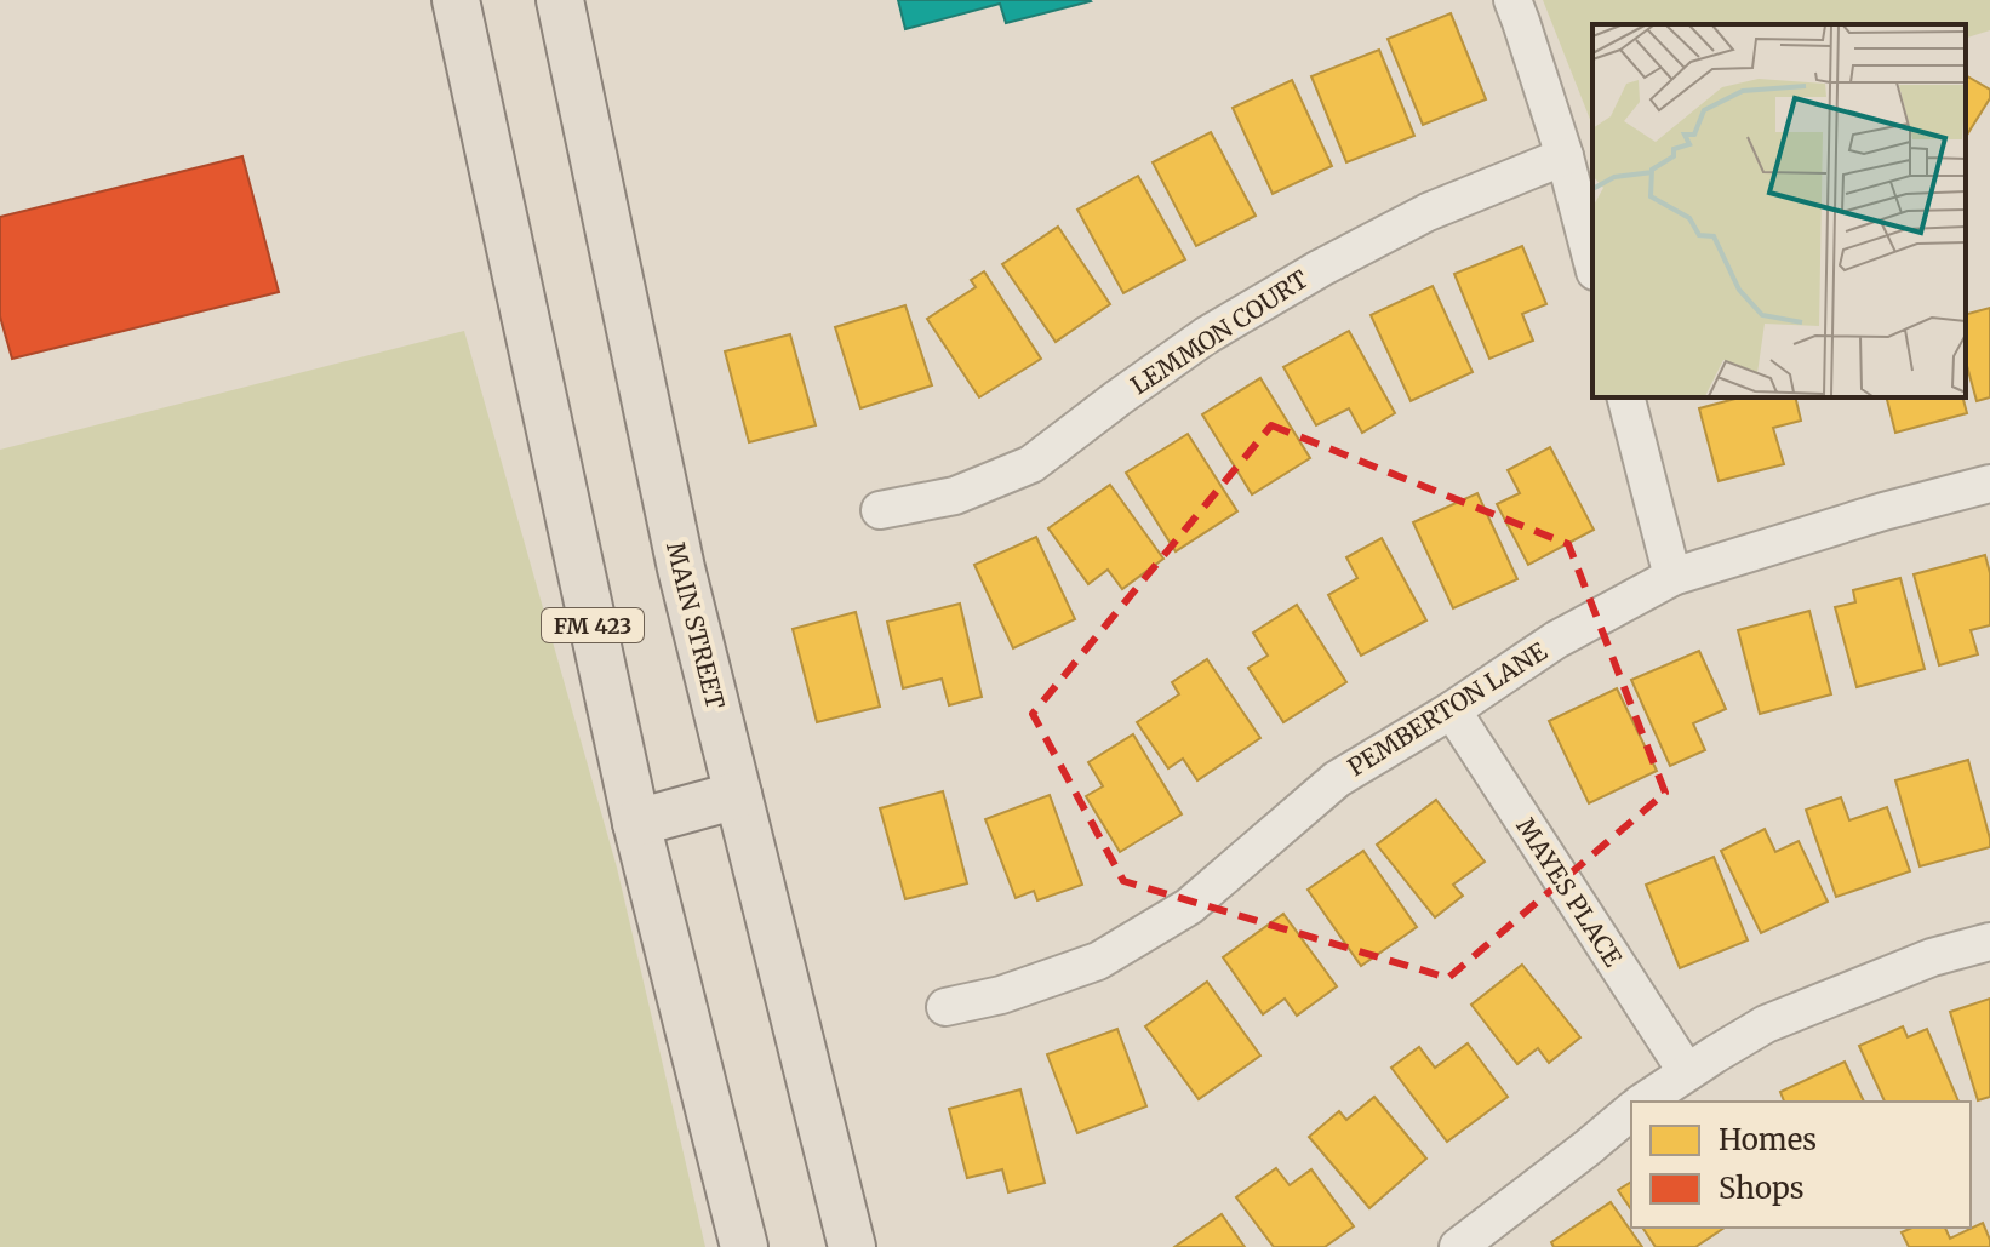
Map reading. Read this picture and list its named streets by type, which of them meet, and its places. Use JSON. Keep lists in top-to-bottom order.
{
  "streets": {
    "main road": ["FM 423", "MAIN STREET"],
    "street": ["LEMMON COURT", "PEMBERTON LANE", "MAYES PLACE"]
  },
  "crossings": [
    ["PEMBERTON LANE", "MAYES PLACE"]
  ],
  "legend": ["Homes", "Shops"]
}
